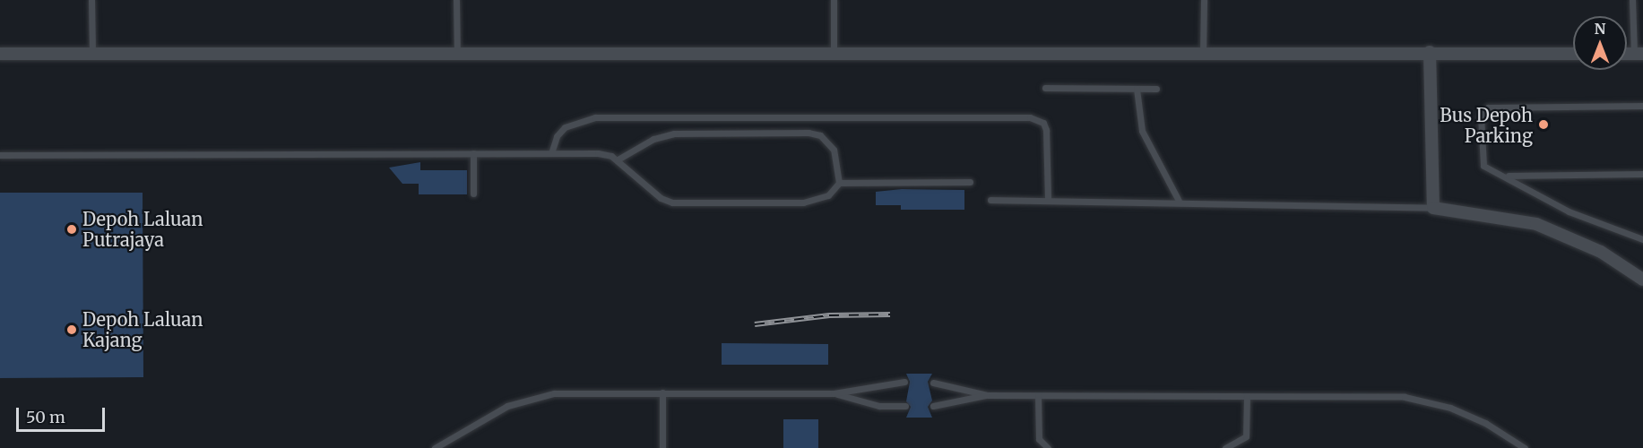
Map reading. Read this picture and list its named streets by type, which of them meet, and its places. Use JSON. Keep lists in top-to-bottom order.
{
  "places": ["Bus Depoh Parking", "Depoh Laluan Putrajaya", "Depoh Laluan Kajang"],
  "scale_bar": "50 m",
  "north": "top"
}
